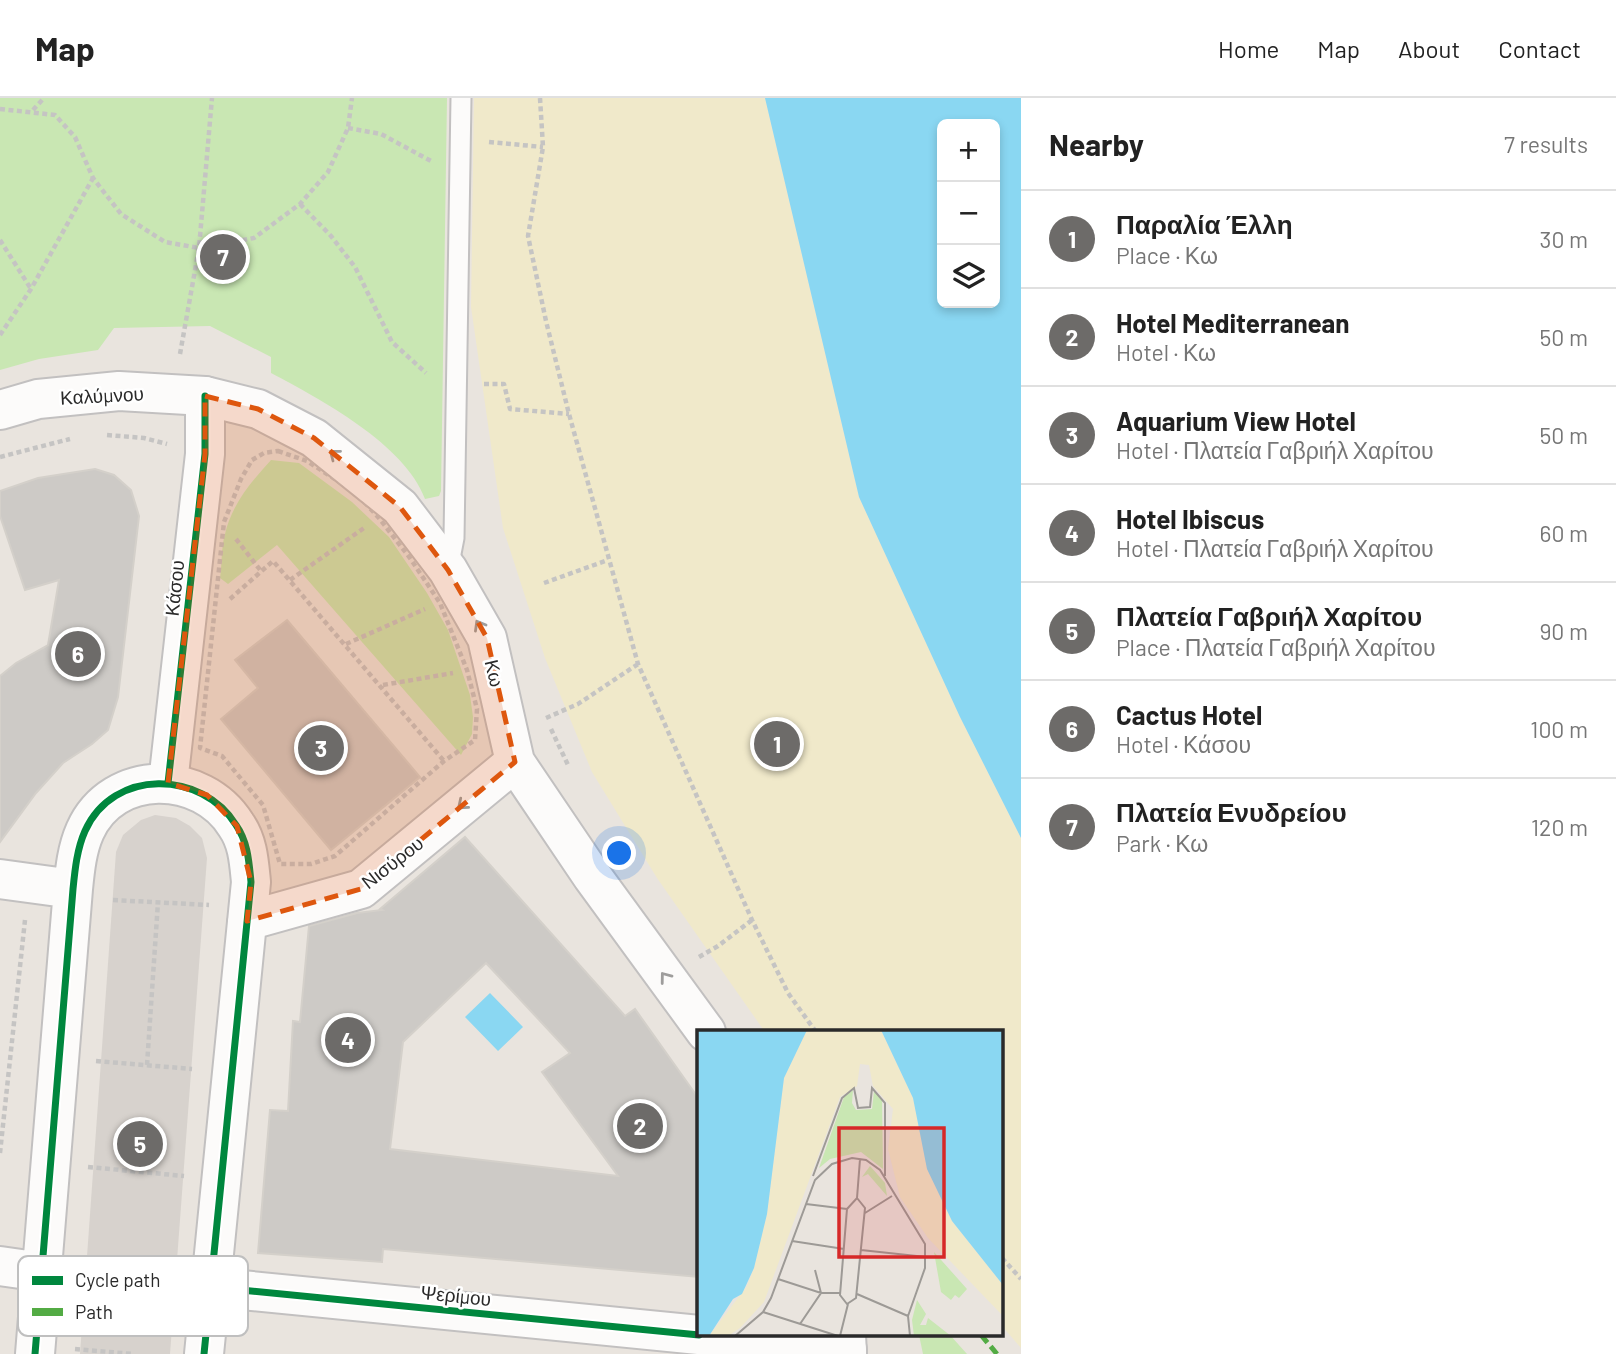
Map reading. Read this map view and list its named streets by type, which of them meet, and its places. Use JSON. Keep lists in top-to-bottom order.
{
  "streets": {
    "street": [
      "Καλύμνου",
      "Κάσου",
      "Κω",
      "Νισύρου",
      "Ψερίμου"
    ]
  },
  "crossings": [
    ["Καλύμνου", "Κάσου"],
    ["Καλύμνου", "Κω"],
    ["Κάσου", "Κω"],
    ["Κω", "Νισύρου"]
  ],
  "one_way": ["Κω", "Νισύρου"],
  "legend": ["Cycle path", "Path"],
  "page": {
    "header": "Map",
    "nav": [
      "Home",
      "Map",
      "About",
      "Contact"
    ],
    "heading": ["Nearby", "7 results"],
    "map_buttons": ["+", "−"],
    "list": [
      {
        "mark": "1",
        "name": "Παραλία Έλλη",
        "note": "Place · Κω",
        "value": "30 m"
      },
      {
        "mark": "2",
        "name": "Hotel Mediterranean",
        "note": "Hotel · Κω",
        "value": "50 m"
      },
      {
        "mark": "3",
        "name": "Aquarium View Hotel",
        "note": "Hotel · Πλατεία Γαβριήλ Χαρίτου",
        "value": "50 m"
      },
      {
        "mark": "4",
        "name": "Hotel Ibiscus",
        "note": "Hotel · Πλατεία Γαβριήλ Χαρίτου",
        "value": "60 m"
      },
      {
        "mark": "5",
        "name": "Πλατεία Γαβριήλ Χαρίτου",
        "note": "Place · Πλατεία Γαβριήλ Χαρίτου",
        "value": "90 m"
      },
      {
        "mark": "6",
        "name": "Cactus Hotel",
        "note": "Hotel · Κάσου",
        "value": "100 m"
      },
      {
        "mark": "7",
        "name": "Πλατεία Ενυδρείου",
        "note": "Park · Κω",
        "value": "120 m"
      }
    ],
    "pins": [
      "7",
      "6",
      "1",
      "3",
      "4",
      "2",
      "5"
    ]
  }
}
